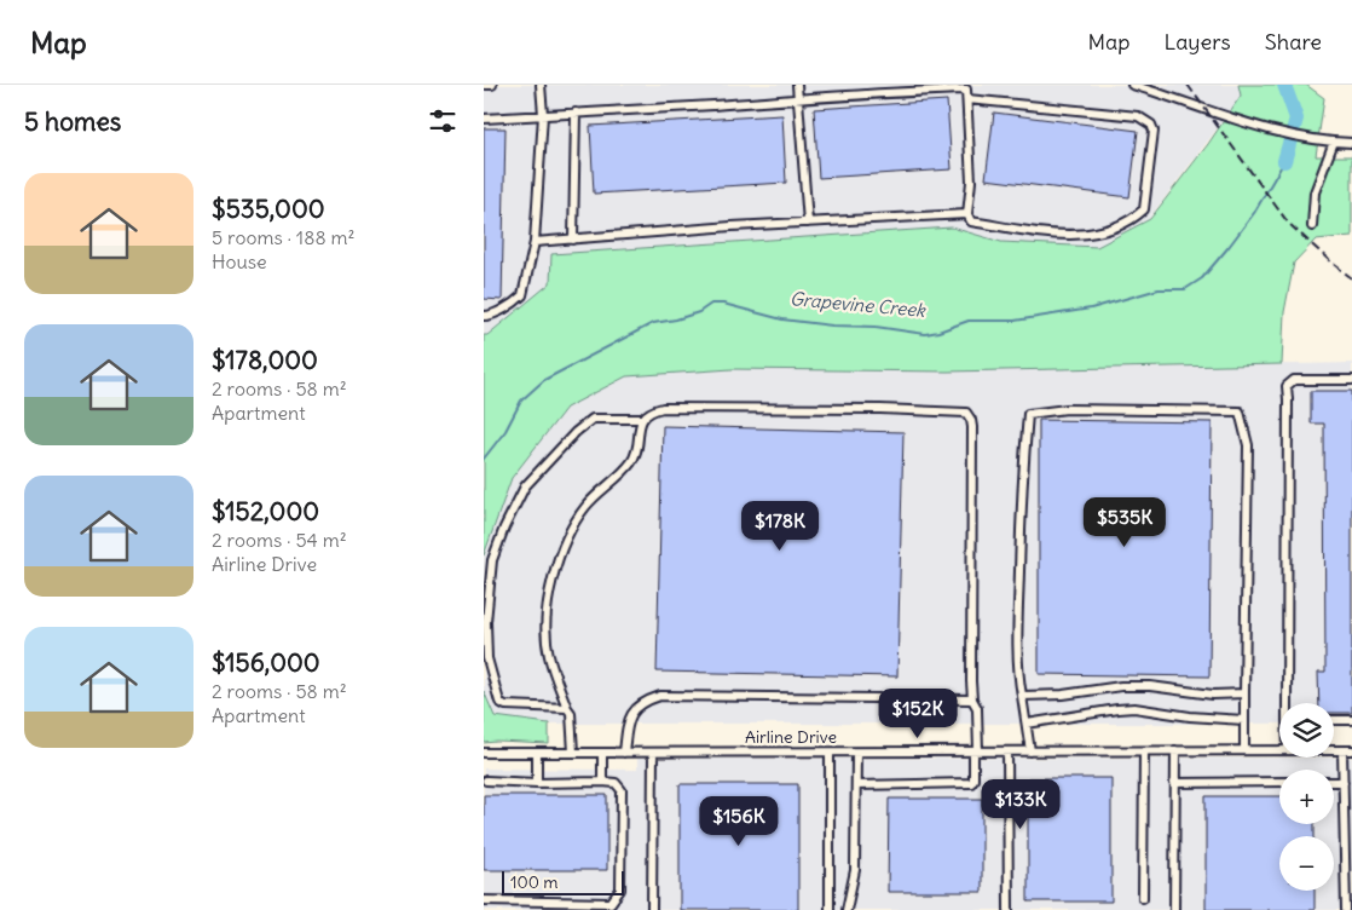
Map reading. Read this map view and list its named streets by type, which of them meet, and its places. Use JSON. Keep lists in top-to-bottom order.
{
  "streets": {
    "street": ["Airline Drive"]
  },
  "water": ["Grapevine Creek"],
  "scale_bar": "100 m",
  "page": {
    "header": "Map",
    "nav": ["Map", "Layers", "Share"],
    "heading": "5 homes",
    "list": [
      {
        "name": "$535,000",
        "note": "5 rooms · 188 m² · House"
      },
      {
        "name": "$178,000",
        "note": "2 rooms · 58 m² · Apartment"
      },
      {
        "name": "$152,000",
        "note": "2 rooms · 54 m² · Airline Drive"
      },
      {
        "name": "$156,000",
        "note": "2 rooms · 58 m² · Apartment"
      }
    ],
    "price": [
      "$535K",
      "$178K",
      "$152K",
      "$133K",
      "$156K"
    ],
    "map_buttons": ["+", "−"],
    "scale": "100 m"
  }
}
